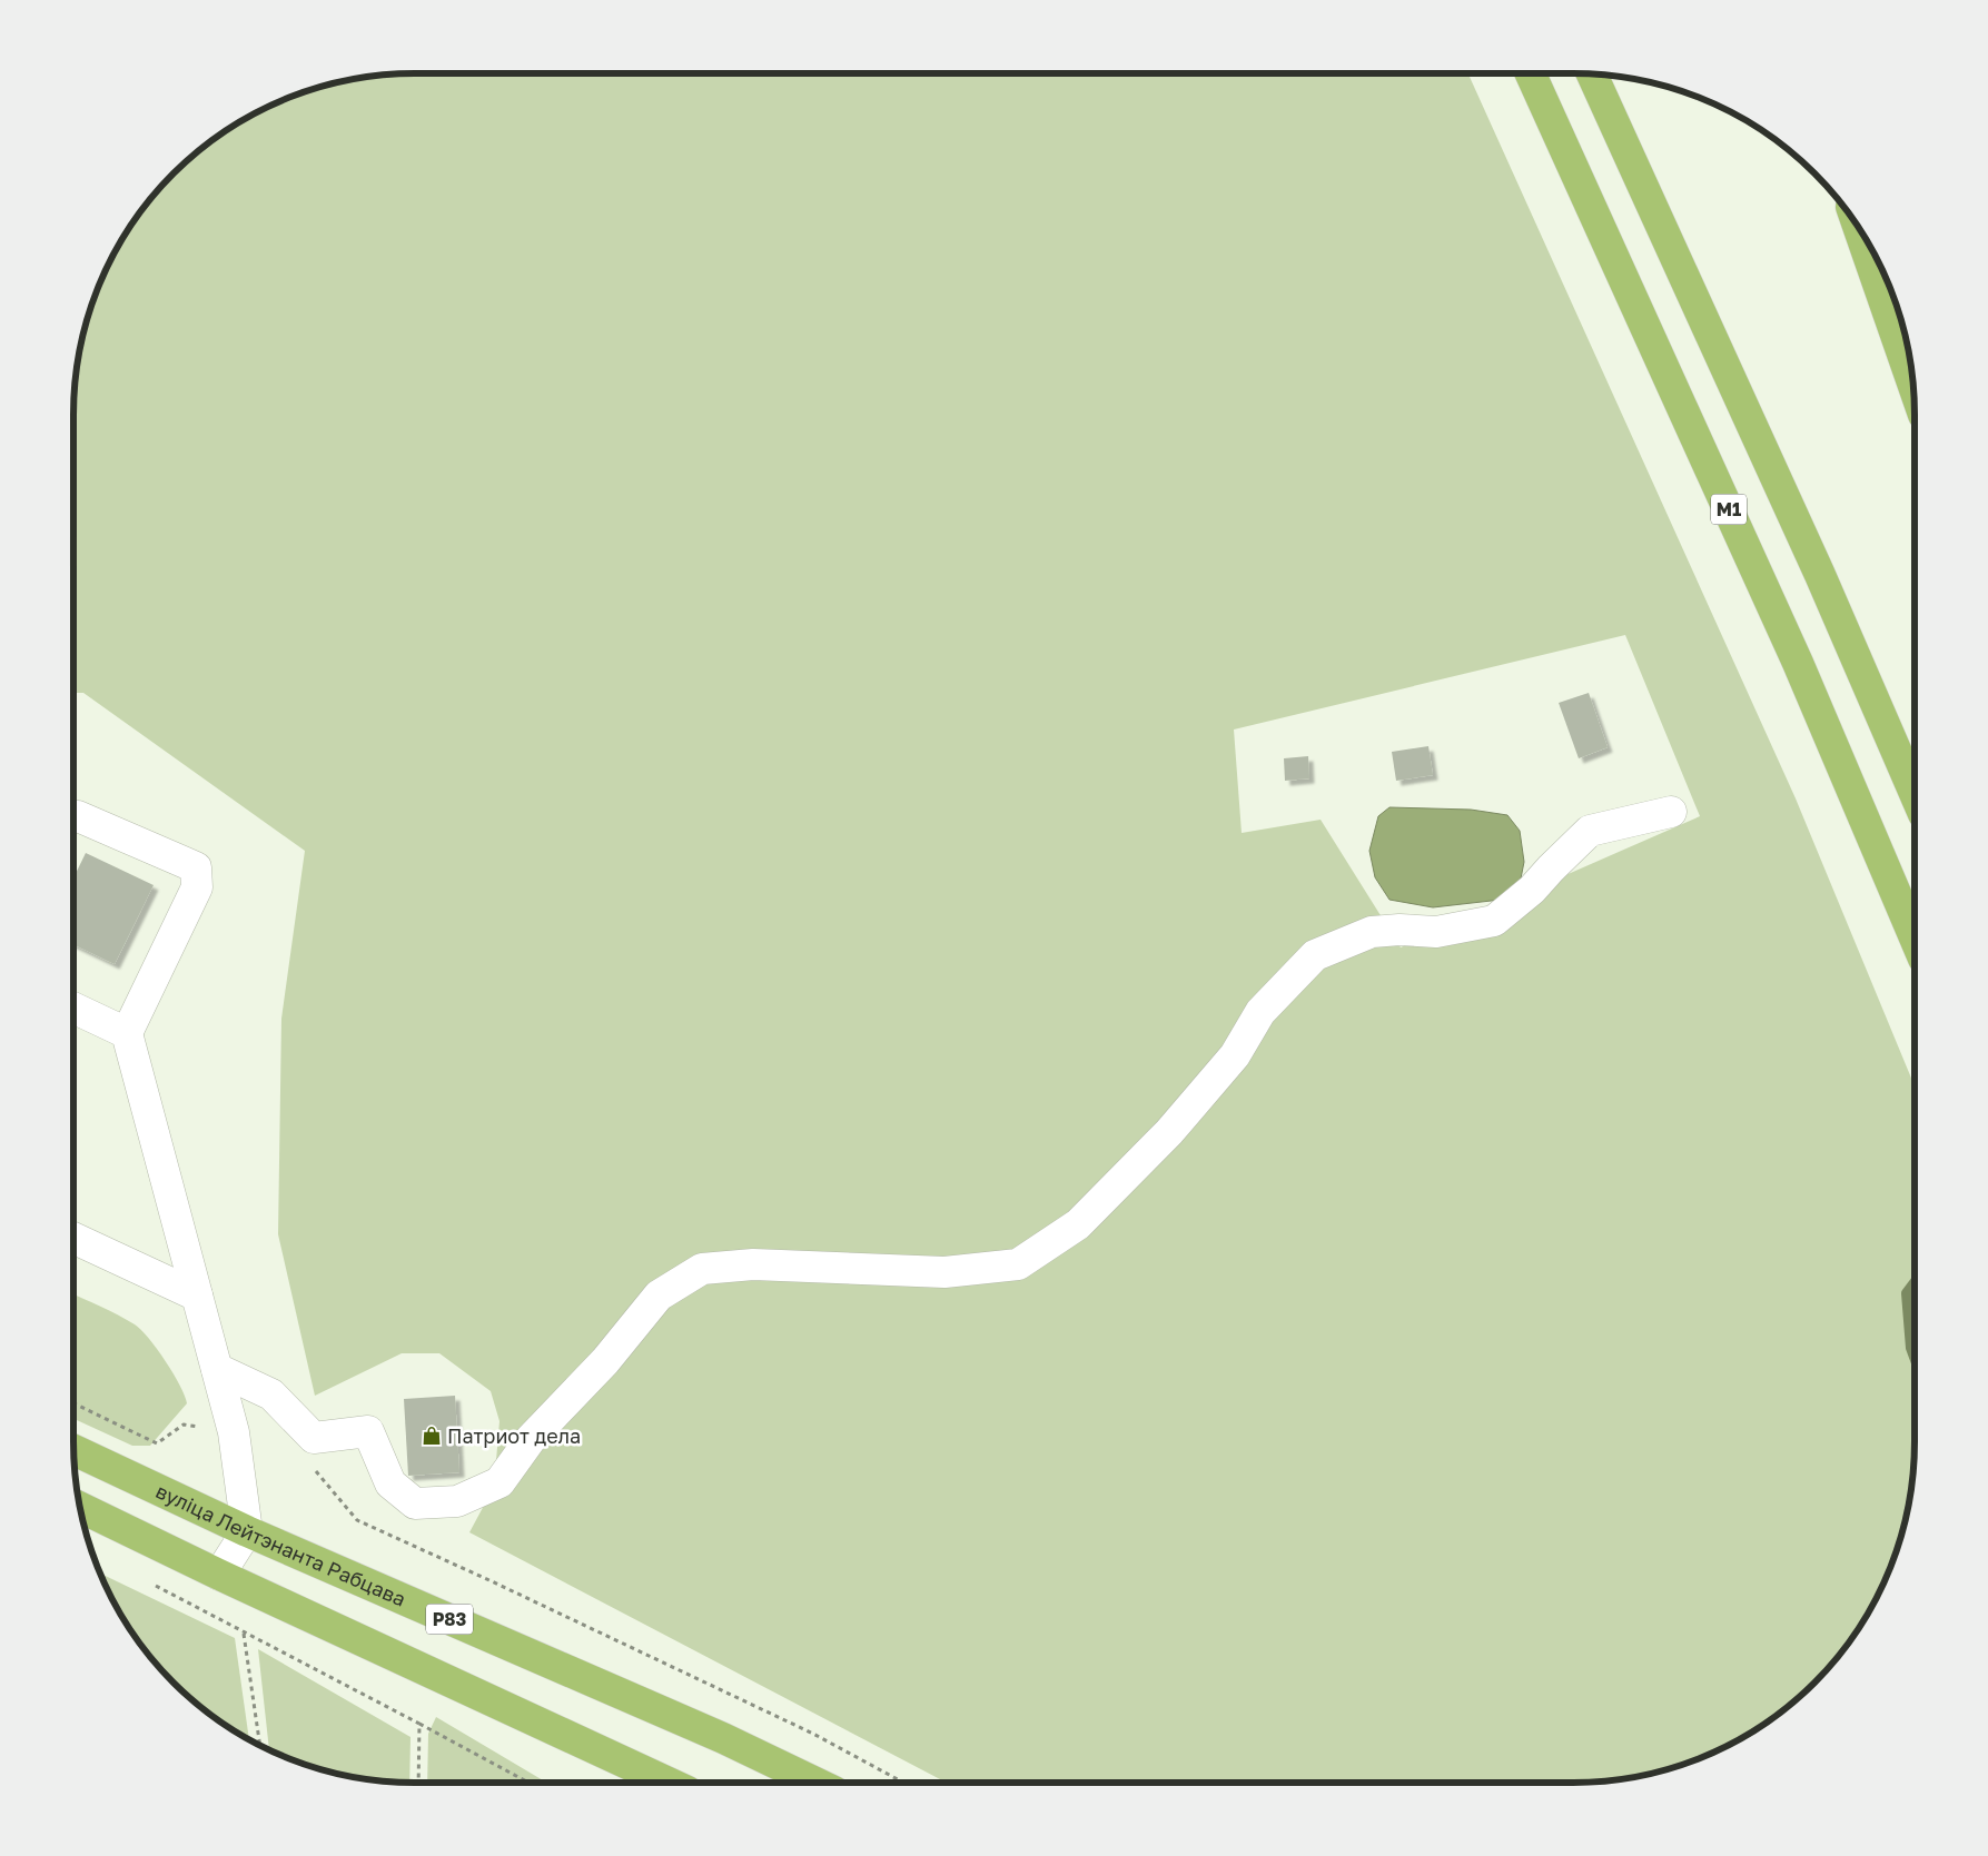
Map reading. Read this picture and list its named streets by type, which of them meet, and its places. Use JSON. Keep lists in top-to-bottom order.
{
  "streets": {
    "highway": ["М1", "вуліца Лейтэнанта Рабцава", "Р83"]
  },
  "places": {
    "shop": ["Патриот дела"]
  }
}
